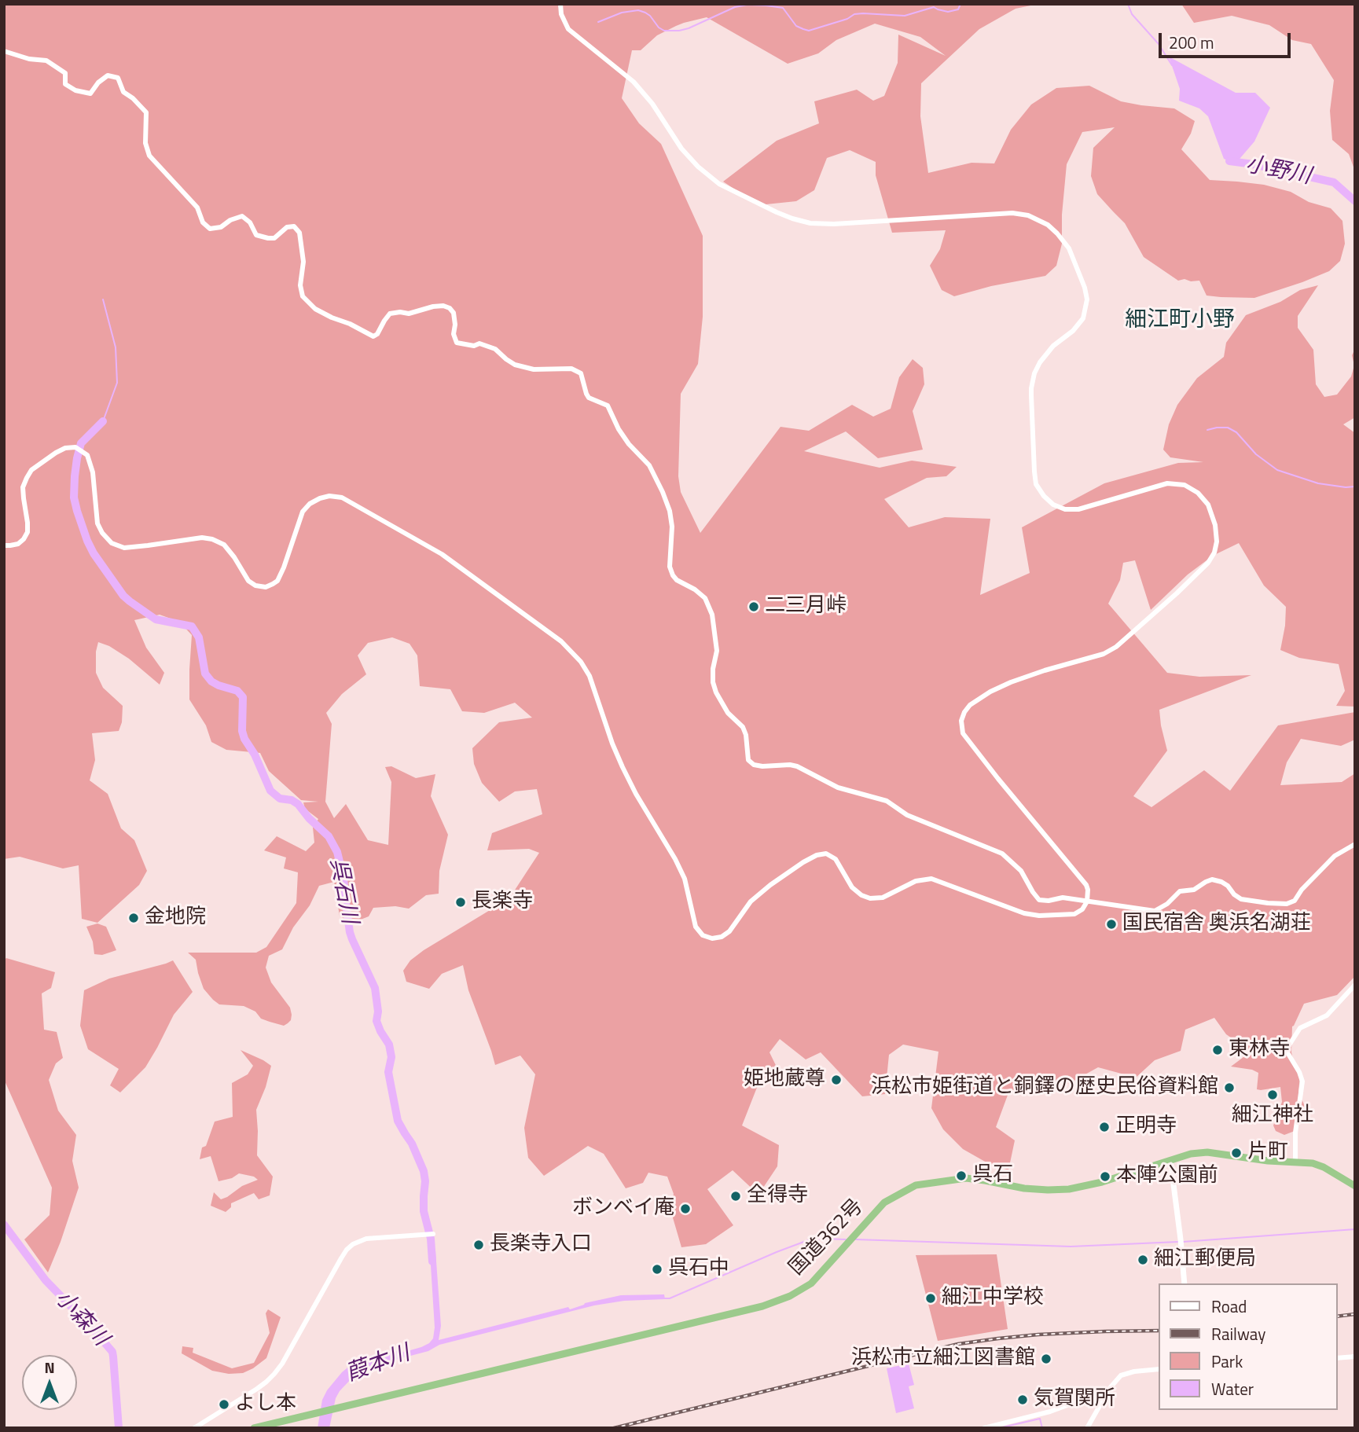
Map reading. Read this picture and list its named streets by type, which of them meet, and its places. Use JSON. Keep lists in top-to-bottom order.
{
  "streets": {
    "highway": ["国道362号"]
  },
  "districts": ["細江町小野"],
  "water": [
    "小野川",
    "呉石川",
    "小森川",
    "葭本川"
  ],
  "places": [
    "二三月峠",
    "長楽寺",
    "金地院",
    "国民宿舎 奥浜名湖荘",
    "東林寺",
    "姫地蔵尊",
    "浜松市姫街道と銅鐸の歴史民俗資料館",
    "細江神社",
    "正明寺",
    "片町",
    "呉石",
    "本陣公園前",
    "全得寺",
    "ボンベイ庵",
    "長楽寺入口",
    "細江郵便局",
    "呉石中",
    "細江中学校",
    "浜松市立細江図書館",
    "気賀関所",
    "よし本"
  ],
  "legend": [
    "Road",
    "Railway",
    "Park",
    "Water"
  ],
  "scale_bar": "200 m",
  "north": "top"
}
